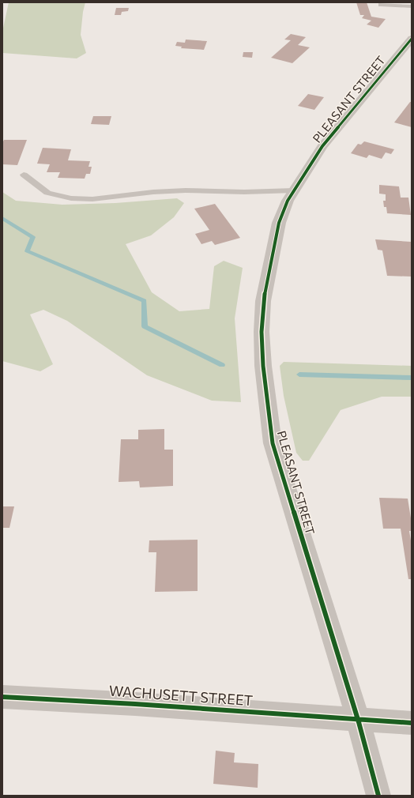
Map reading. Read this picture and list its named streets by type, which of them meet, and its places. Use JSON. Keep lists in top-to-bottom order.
{
  "streets": {
    "street": ["PLEASANT STREET", "WACHUSETT STREET"]
  },
  "crossings": [
    ["PLEASANT STREET", "WACHUSETT STREET"]
  ]
}
